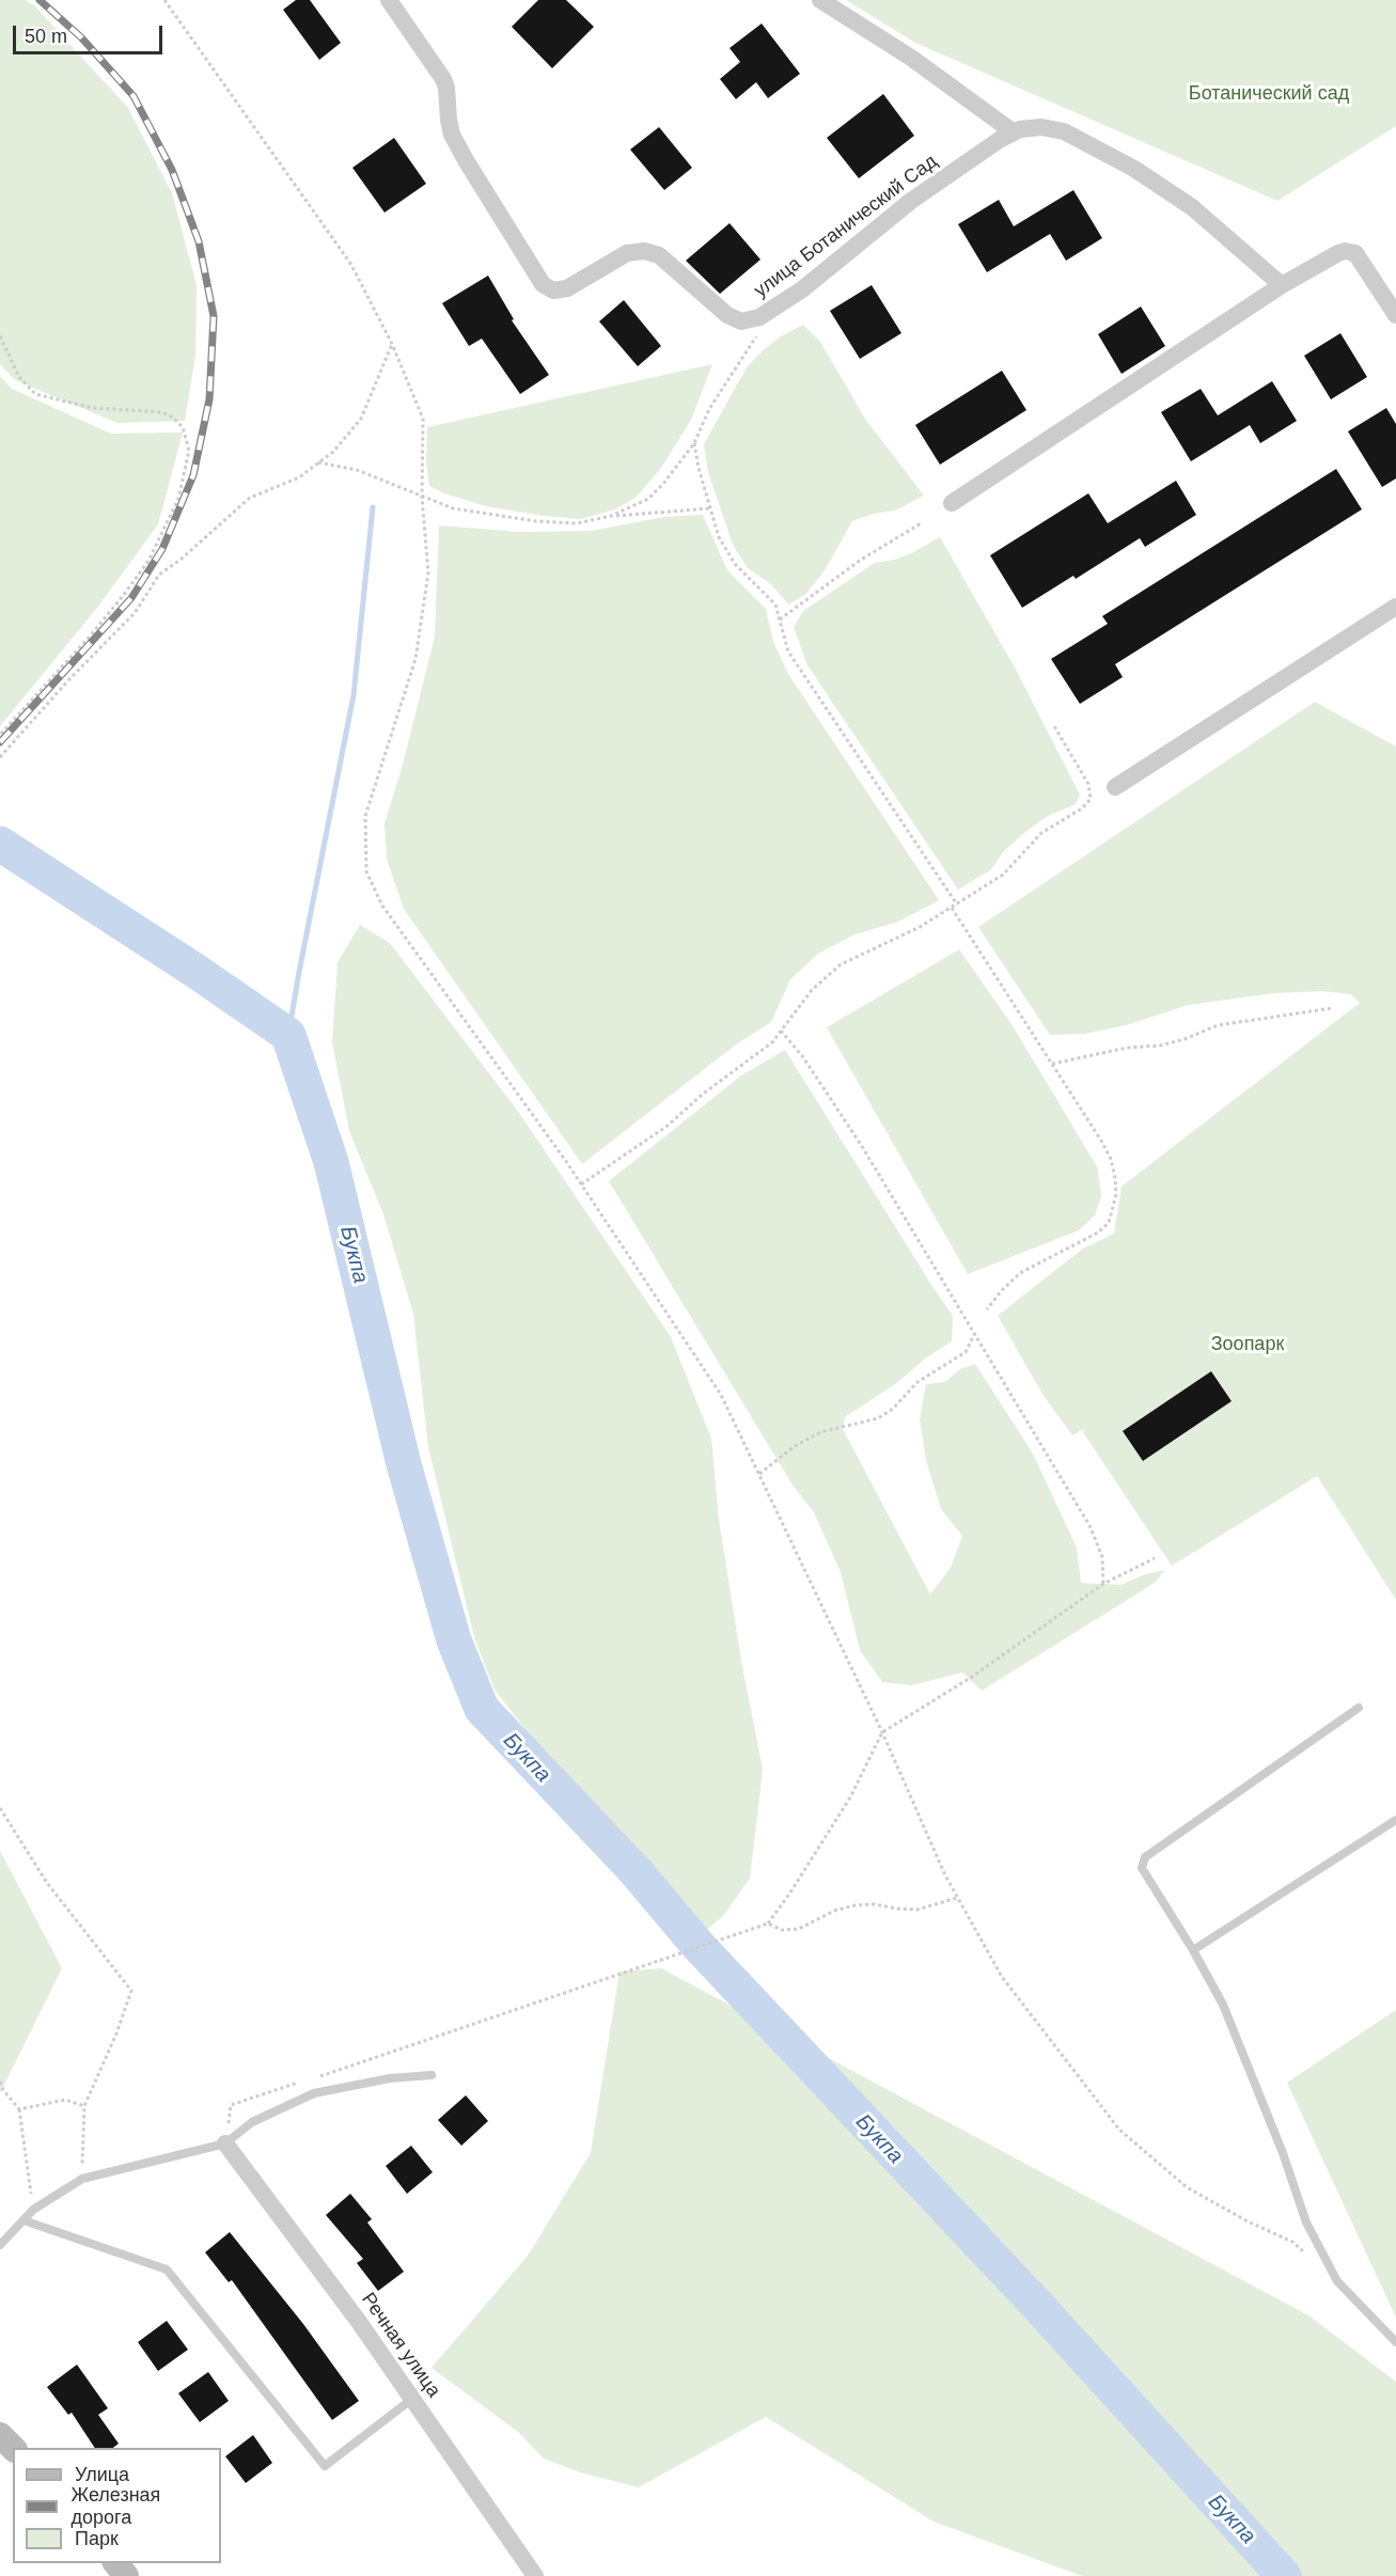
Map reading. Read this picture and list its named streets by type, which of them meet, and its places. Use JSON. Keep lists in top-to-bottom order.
{
  "streets": {
    "street": ["улица Ботанический Сад", "Речная улица"]
  },
  "water": ["Букпа"],
  "parks": ["Ботанический сад", "Зоопарк"],
  "legend": ["Улица", "Железная дорога", "Парк"],
  "scale_bar": "50 m"
}
